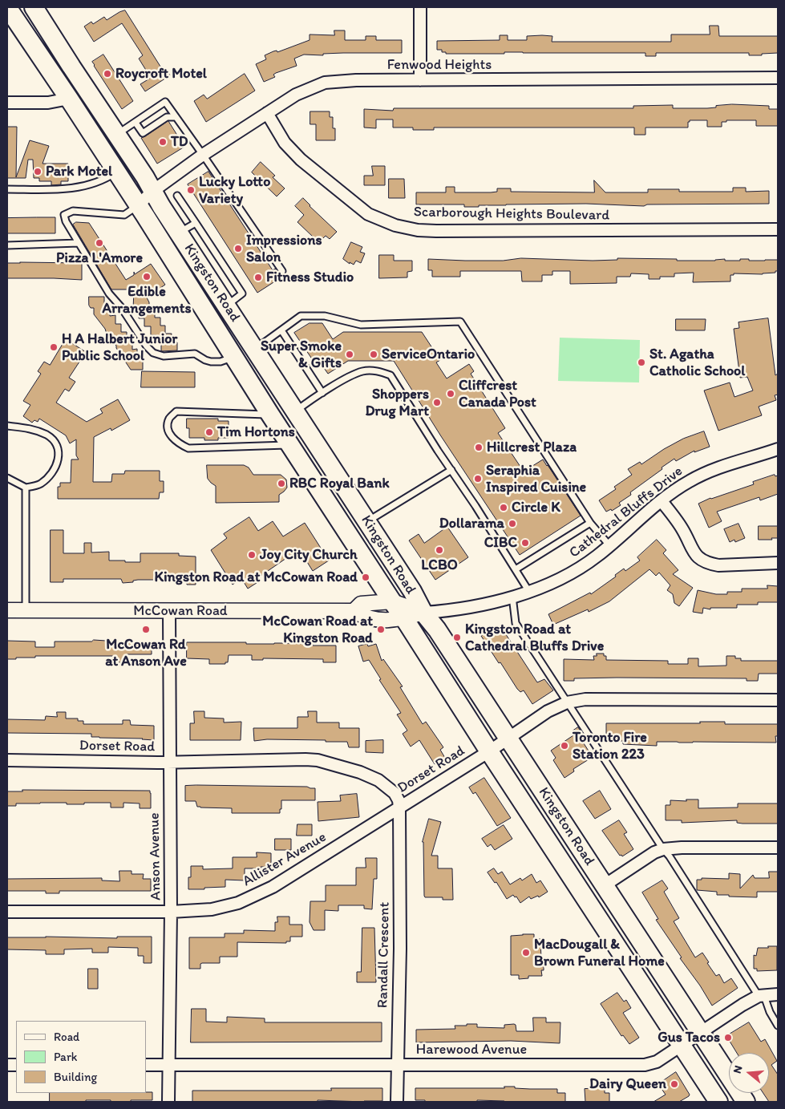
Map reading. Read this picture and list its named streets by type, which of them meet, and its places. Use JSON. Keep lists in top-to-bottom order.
{
  "streets": {
    "main road": ["Kingston Road"],
    "street": [
      "Fenwood Heights",
      "Scarborough Heights Boulevard",
      "Cathedral Bluffs Drive",
      "McCowan Road",
      "Dorset Road",
      "Anson Avenue",
      "Allister Avenue",
      "Randall Crescent",
      "Harewood Avenue"
    ]
  },
  "crossings": [
    ["Fenwood Heights", "Scarborough Heights Boulevard"],
    ["Fenwood Heights", "Kingston Road"],
    ["Kingston Road", "Cathedral Bluffs Drive"],
    ["Kingston Road", "McCowan Road"],
    ["Kingston Road", "Dorset Road"],
    ["Kingston Road", "Harewood Avenue"],
    ["Cathedral Bluffs Drive", "McCowan Road"],
    ["McCowan Road", "Anson Avenue"],
    ["Dorset Road", "Anson Avenue"],
    ["Dorset Road", "Allister Avenue"],
    ["Dorset Road", "Randall Crescent"],
    ["Anson Avenue", "Allister Avenue"],
    ["Anson Avenue", "Harewood Avenue"],
    ["Allister Avenue", "Randall Crescent"],
    ["Randall Crescent", "Harewood Avenue"]
  ],
  "places": [
    "Roycroft Motel",
    "TD",
    "Park Motel",
    "Lucky Lotto Variety",
    "Pizza L'Amore",
    "Impressions Salon",
    "Edible Arrangements",
    "Fitness Studio",
    "H A Halbert Junior Public School",
    "Super Smoke & Gifts",
    "ServiceOntario",
    "St. Agatha Catholic School",
    "Cliffcrest Canada Post",
    "Shoppers Drug Mart",
    "Tim Hortons",
    "Hillcrest Plaza",
    "Seraphia Inspired Cuisine",
    "RBC Royal Bank",
    "Circle K",
    "Dollarama",
    "CIBC",
    "LCBO",
    "Joy City Church",
    "Kingston Road at McCowan Road",
    "McCowan Rd at Anson Ave",
    "McCowan Road at Kingston Road",
    "Kingston Road at Cathedral Bluffs Drive",
    "Toronto Fire Station 223",
    "MacDougall & Brown Funeral Home",
    "Gus Tacos",
    "Dairy Queen"
  ],
  "legend": ["Road", "Park", "Building"],
  "north": "left"
}
